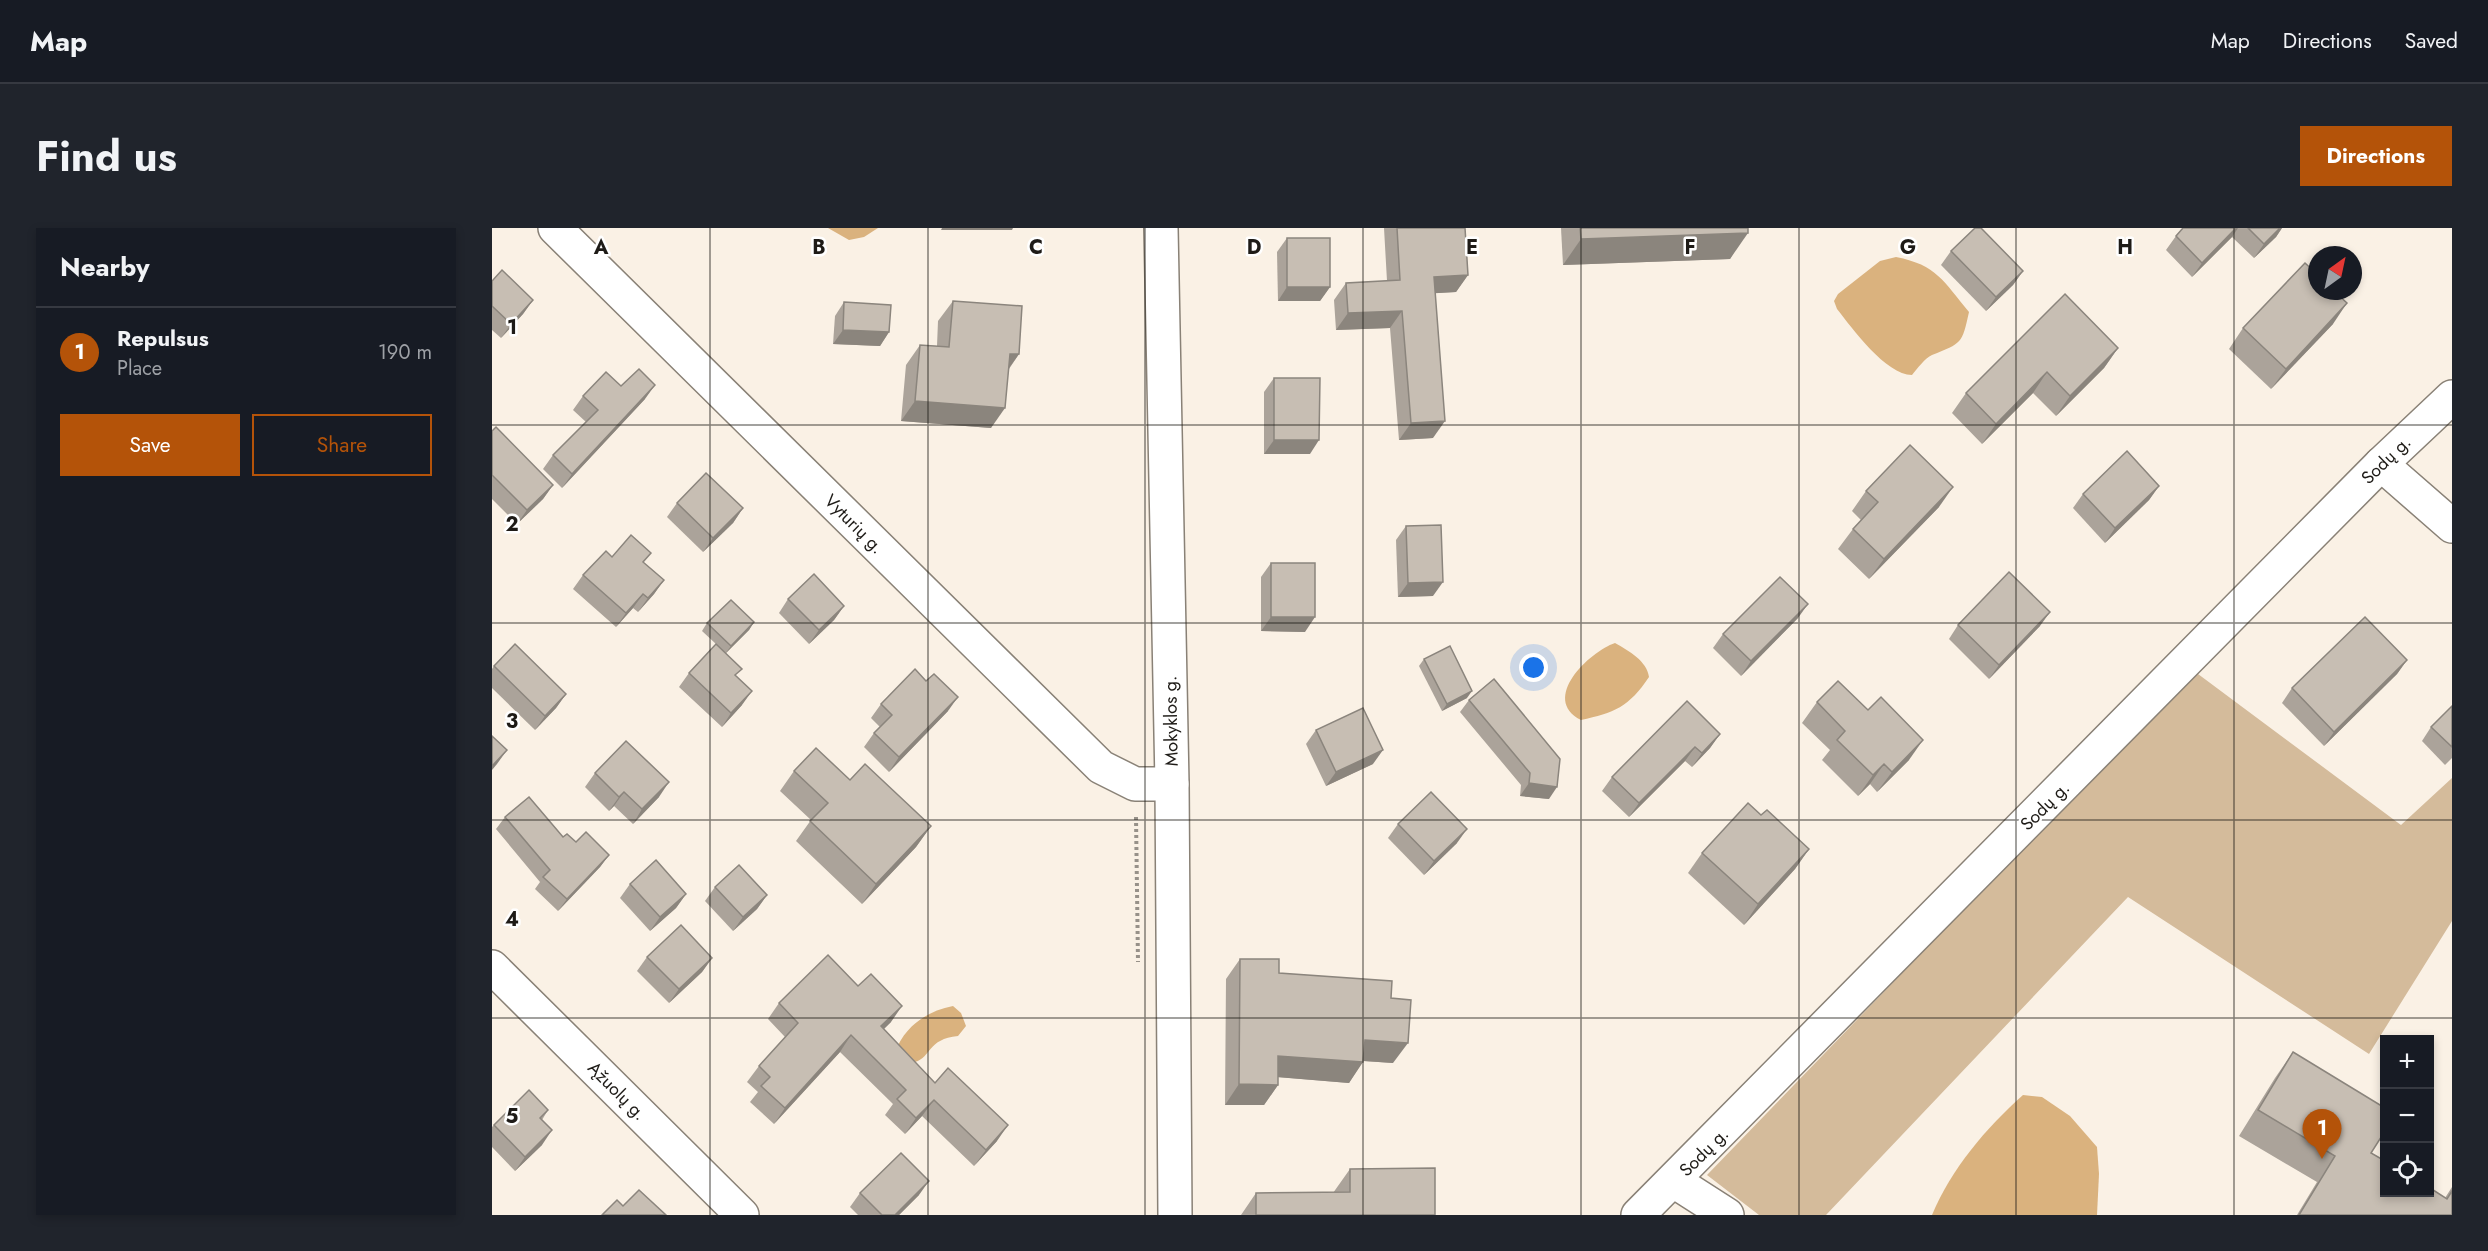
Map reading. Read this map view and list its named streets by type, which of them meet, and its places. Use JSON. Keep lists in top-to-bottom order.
{
  "streets": {
    "street": [
      "Sodų g.",
      "Vyturių g.",
      "Mokyklos g.",
      "Ąžuolų g."
    ]
  },
  "crossings": [
    ["Vyturių g.", "Mokyklos g."]
  ],
  "north": "top right",
  "page": {
    "header": "Map",
    "nav": ["Map", "Directions", "Saved"],
    "title": "Find us",
    "buttons": [
      "Directions",
      ["Save", "Share"]
    ],
    "heading": "Nearby",
    "list": [
      {
        "mark": "1",
        "name": "Repulsus",
        "note": "Place",
        "value": "190 m"
      }
    ],
    "map_buttons": ["+", "−"],
    "pins": "1"
  },
  "grid": {
    "columns": [
      "A",
      "B",
      "C",
      "D",
      "E",
      "F",
      "G",
      "H"
    ],
    "rows": [
      "1",
      "2",
      "3",
      "4",
      "5"
    ]
  }
}
